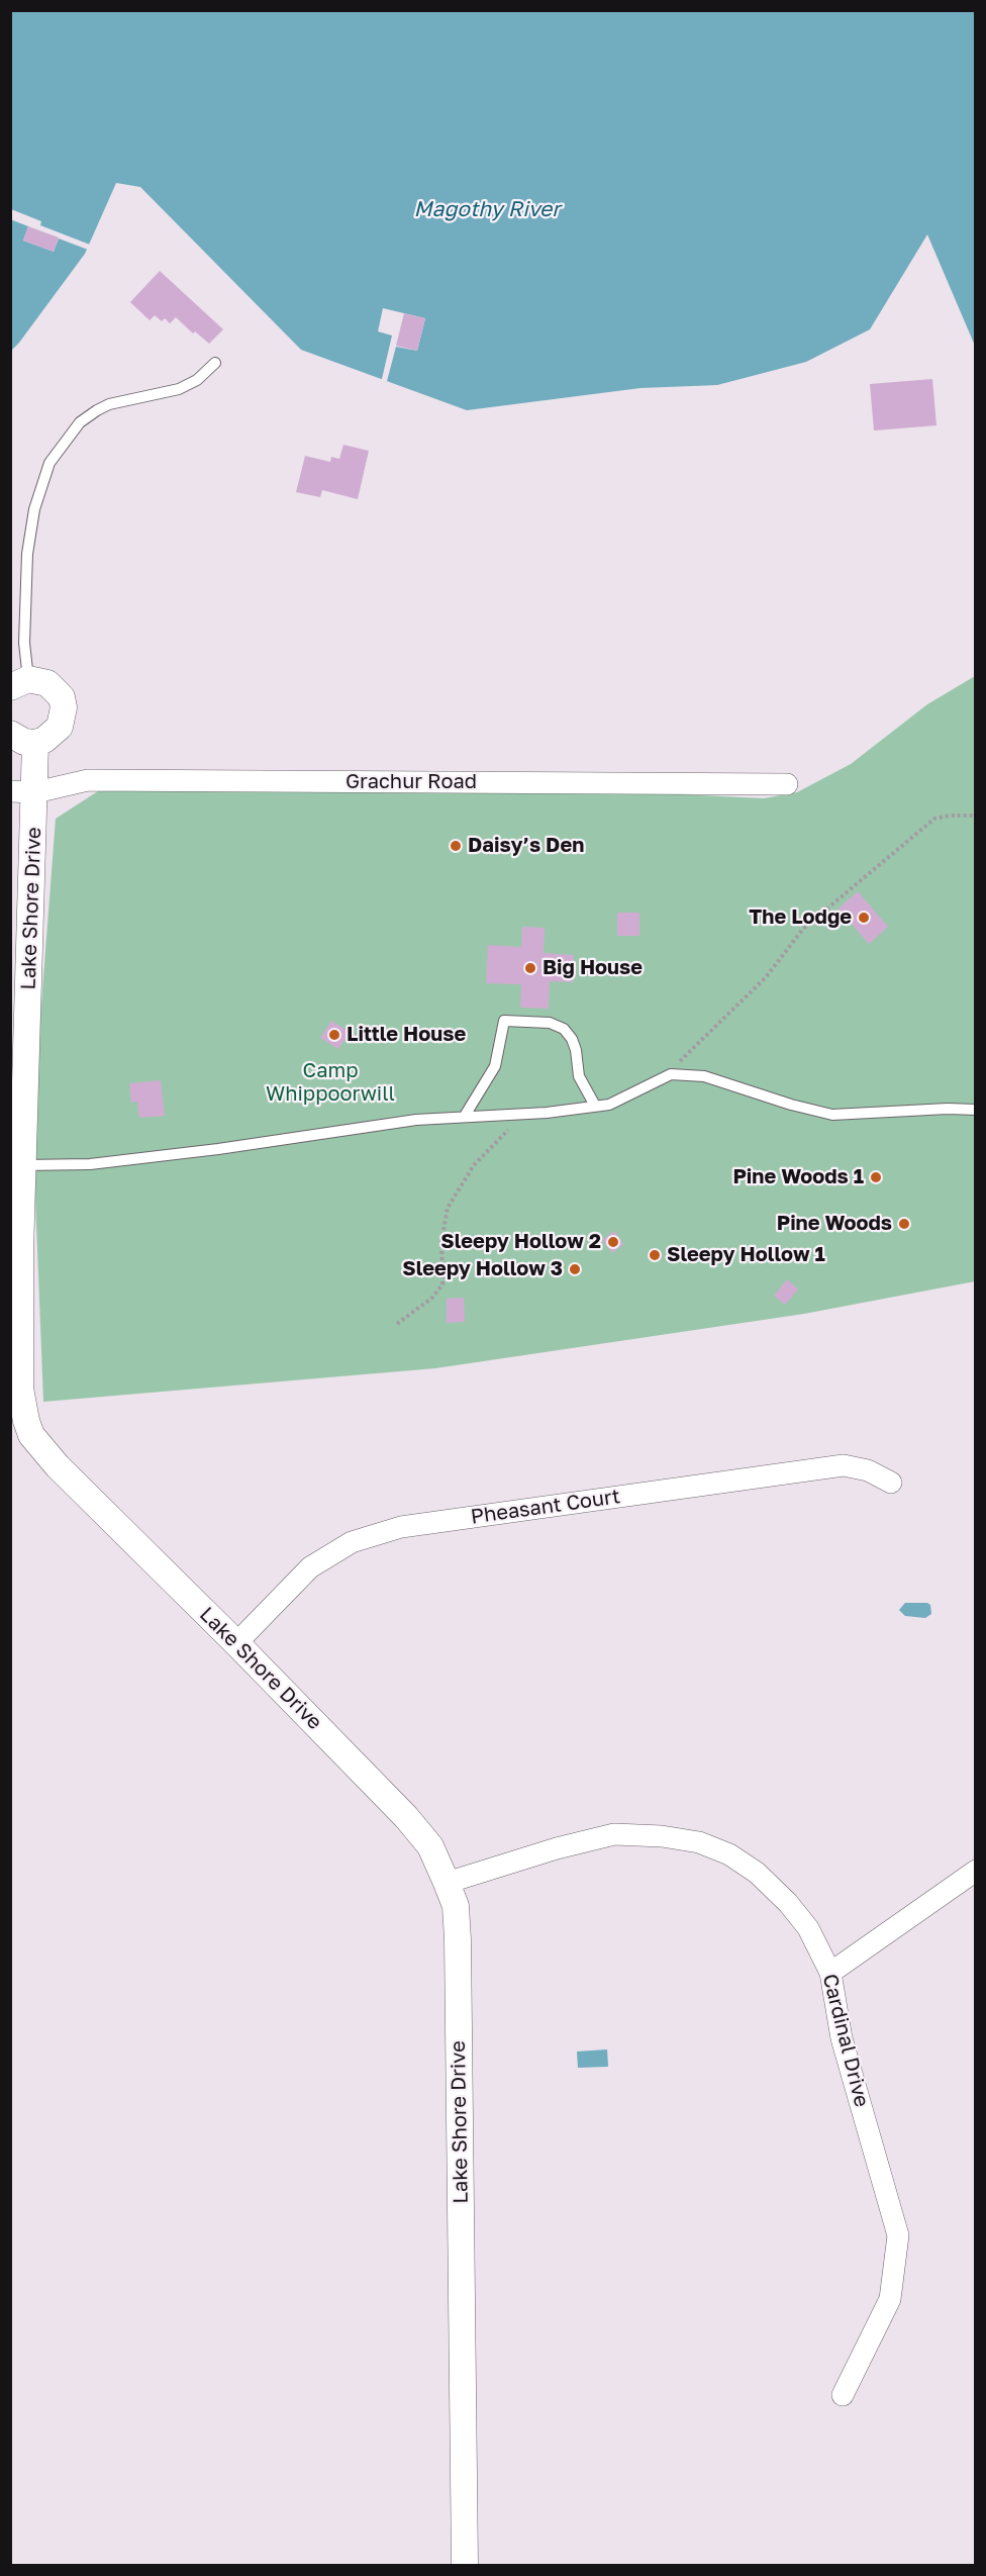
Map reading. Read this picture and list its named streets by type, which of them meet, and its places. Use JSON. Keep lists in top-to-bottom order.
{
  "streets": {
    "street": [
      "Grachur Road",
      "Lake Shore Drive",
      "Pheasant Court",
      "Cardinal Drive"
    ]
  },
  "crossings": [
    ["Grachur Road", "Lake Shore Drive"],
    ["Lake Shore Drive", "Pheasant Court"],
    ["Lake Shore Drive", "Cardinal Drive"]
  ],
  "water": ["Magothy River"],
  "parks": ["Camp Whippoorwill"],
  "places": [
    "Daisy’s Den",
    "The Lodge",
    "Big House",
    "Little House",
    "Pine Woods 1",
    "Pine Woods",
    "Sleepy Hollow 2",
    "Sleepy Hollow 1",
    "Sleepy Hollow 3"
  ]
}
